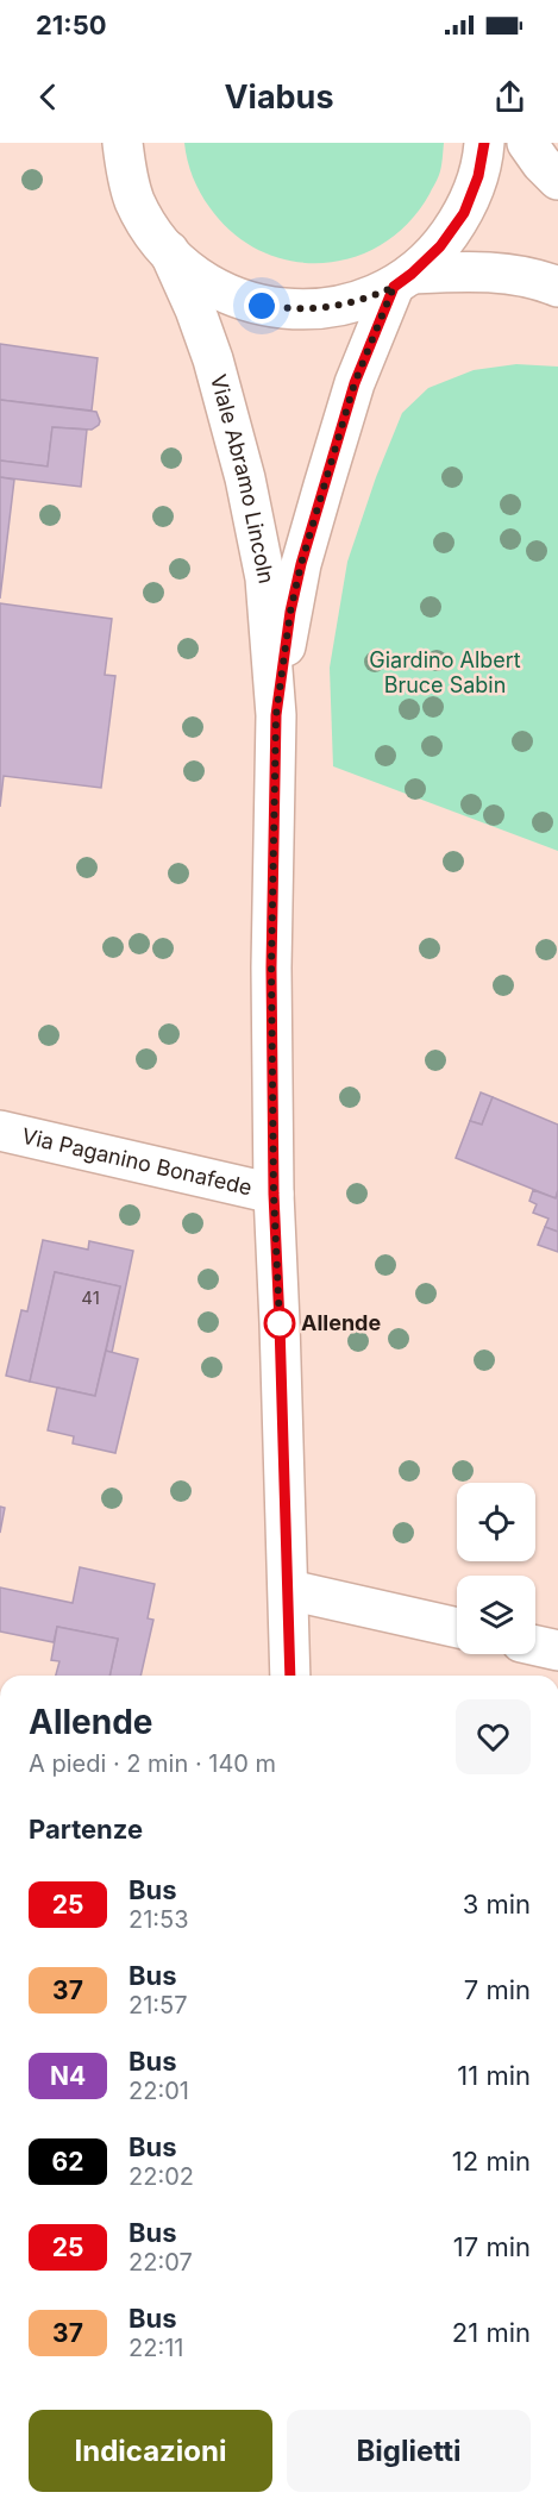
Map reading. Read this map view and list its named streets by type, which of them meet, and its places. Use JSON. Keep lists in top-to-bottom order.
{
  "streets": {
    "street": ["Viale Abramo Lincoln", "Via Paganino Bonafede"]
  },
  "crossings": [
    ["Viale Abramo Lincoln", "Via Paganino Bonafede"]
  ],
  "parks": ["Giardino Albert Bruce Sabin"],
  "places": ["Allende"],
  "lines": ["bus line 25"],
  "house_numbers": ["41"],
  "page": {
    "status": "21:50",
    "header": "Viabus",
    "heading": [
      ["Allende", "A piedi · 2 min · 140 m"],
      "Partenze"
    ],
    "list": [
      {
        "mark": "25",
        "name": "Bus",
        "note": "21:53",
        "value": "3 min"
      },
      {
        "mark": "37",
        "name": "Bus",
        "note": "21:57",
        "value": "7 min"
      },
      {
        "mark": "N4",
        "name": "Bus",
        "note": "22:01",
        "value": "11 min"
      },
      {
        "mark": "62",
        "name": "Bus",
        "note": "22:02",
        "value": "12 min"
      },
      {
        "mark": "25",
        "name": "Bus",
        "note": "22:07",
        "value": "17 min"
      },
      {
        "mark": "37",
        "name": "Bus",
        "note": "22:11",
        "value": "21 min"
      }
    ],
    "buttons": ["Indicazioni", "Biglietti"]
  }
}
